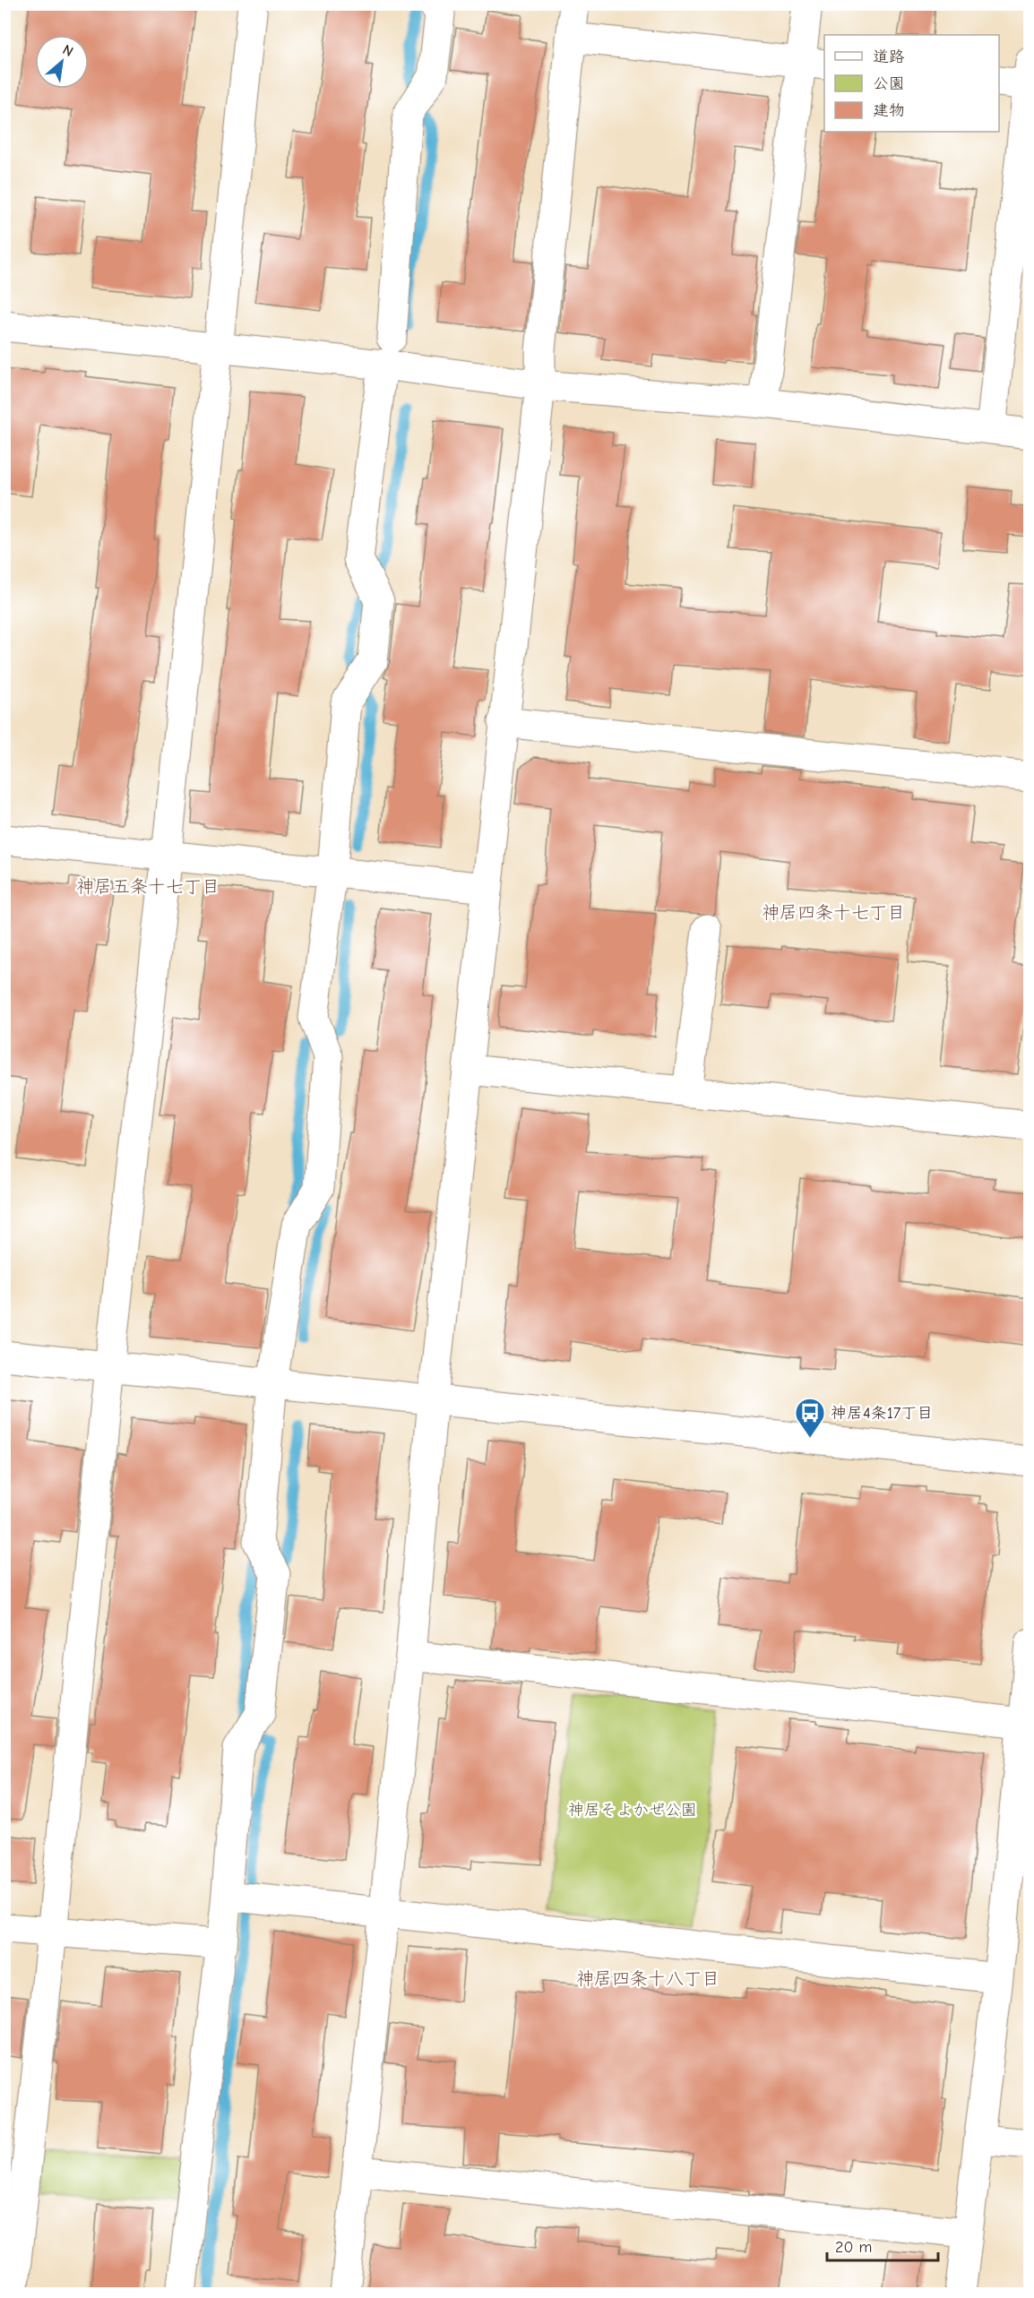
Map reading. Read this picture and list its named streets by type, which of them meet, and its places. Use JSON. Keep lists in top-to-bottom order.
{
  "districts": ["神居五条十七丁目", "神居四条十七丁目", "神居四条十八丁目"],
  "parks": ["神居そよかぜ公園"],
  "places": {
    "bus stop": ["神居4条17丁目"]
  },
  "legend": ["道路", "公園", "建物"],
  "scale_bar": "20 m",
  "north": "top right"
}
